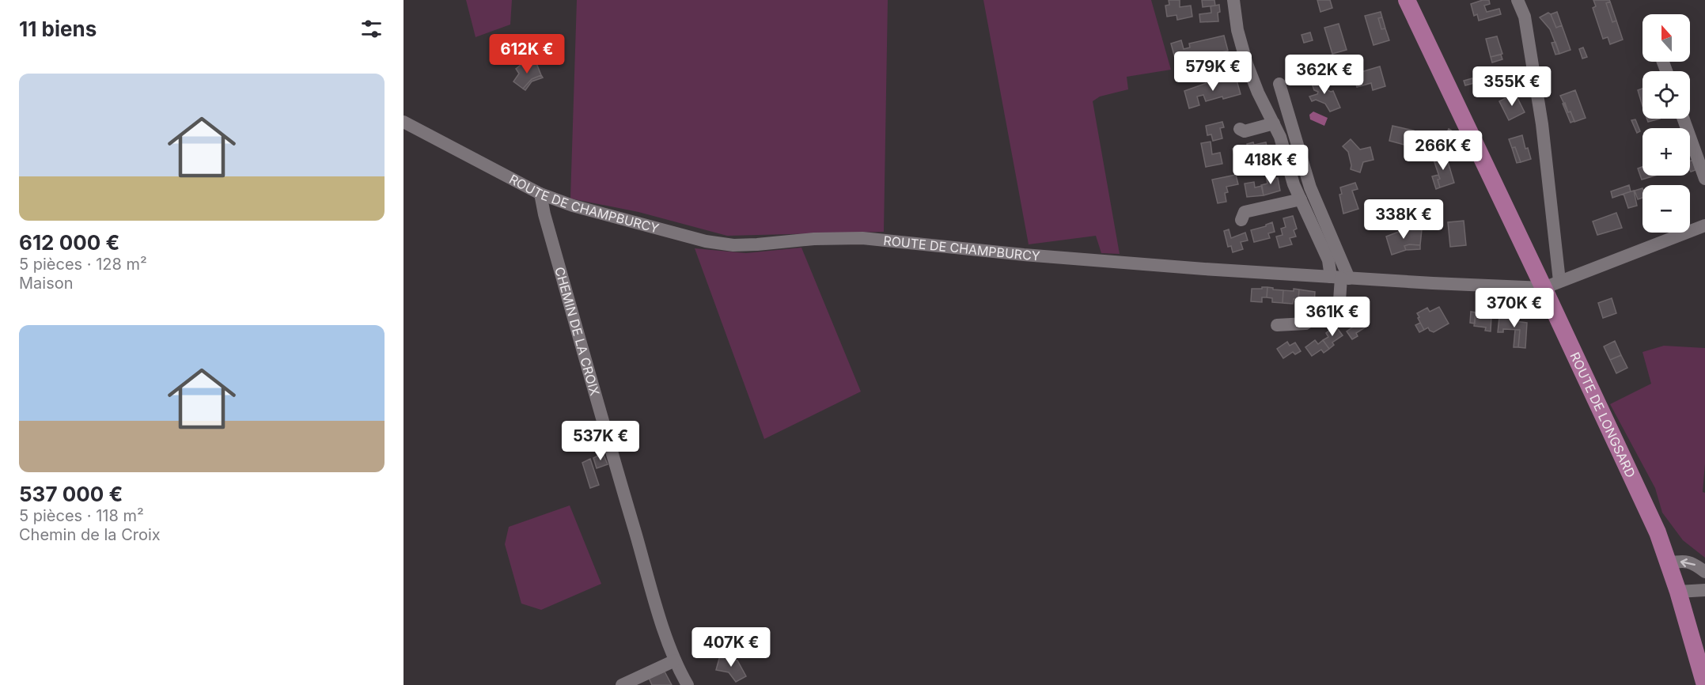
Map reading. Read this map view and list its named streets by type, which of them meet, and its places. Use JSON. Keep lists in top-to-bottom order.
{
  "streets": {
    "main road": ["ROUTE DE LONGSARD"],
    "street": ["ROUTE DE CHAMPBURCY", "CHEMIN DE LA CROIX"]
  },
  "crossings": [
    ["ROUTE DE CHAMPBURCY", "CHEMIN DE LA CROIX"],
    ["ROUTE DE CHAMPBURCY", "ROUTE DE LONGSARD"]
  ],
  "north": "top",
  "page": {
    "heading": "11 biens",
    "map_buttons": ["+", "−"],
    "price": [
      "612K €",
      "579K €",
      "362K €",
      "355K €",
      "266K €",
      "418K €",
      "338K €",
      "370K €",
      "361K €",
      "537K €",
      "407K €"
    ],
    "list": [
      {
        "name": "612 000 €",
        "note": "5 pièces · 128 m² · Maison"
      },
      {
        "name": "537 000 €",
        "note": "5 pièces · 118 m² · Chemin de la Croix"
      }
    ]
  }
}
